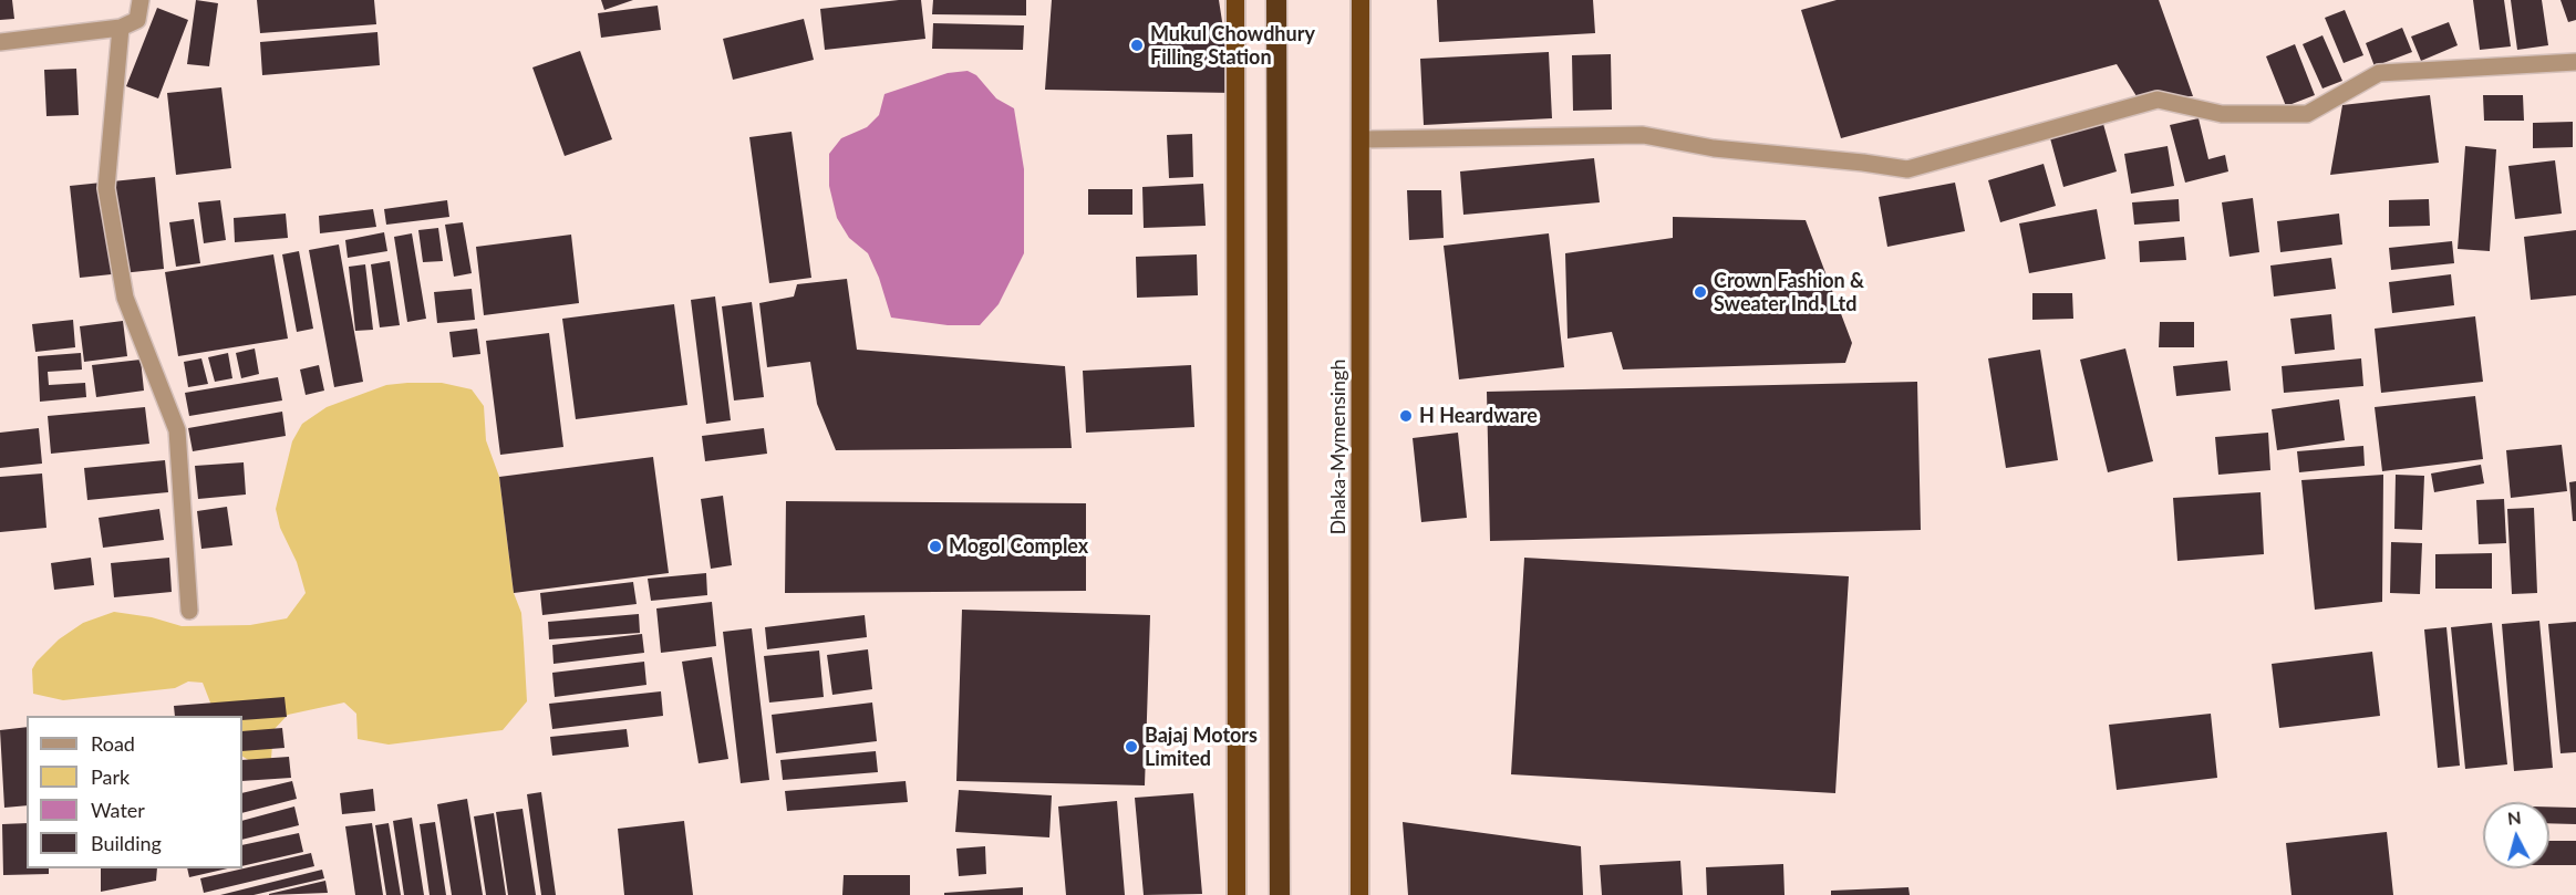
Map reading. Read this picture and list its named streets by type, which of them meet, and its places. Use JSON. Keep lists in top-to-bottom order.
{
  "streets": {
    "highway": ["Dhaka-Mymensingh"]
  },
  "places": [
    "Mukul Chowdhury Filling Station",
    "Crown Fashion & Sweater Ind. Ltd",
    "H Heardware",
    "Mogol Complex",
    "Bajaj Motors Limited"
  ],
  "legend": [
    "Road",
    "Park",
    "Water",
    "Building"
  ],
  "north": "top"
}
